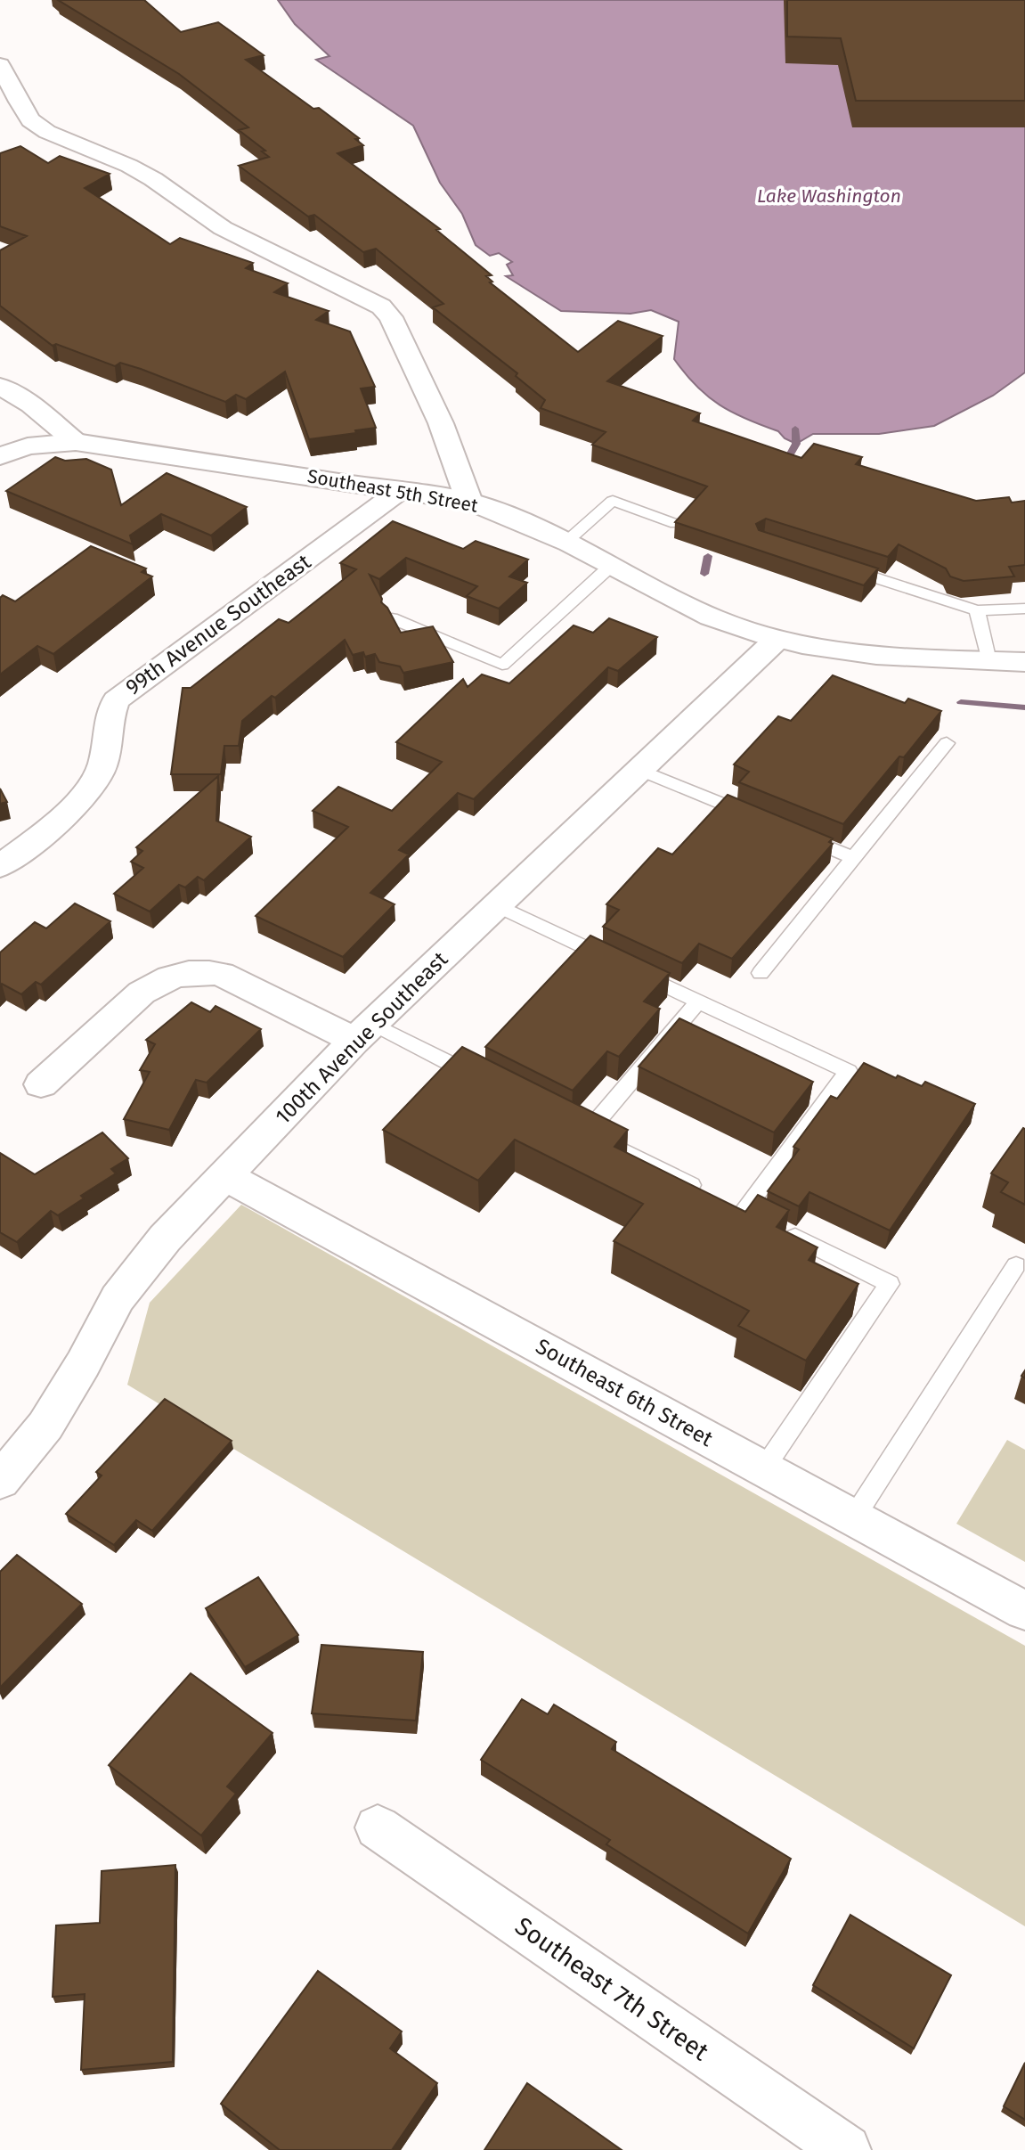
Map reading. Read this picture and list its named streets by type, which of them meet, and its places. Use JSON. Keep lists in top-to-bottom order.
{
  "streets": {
    "street": [
      "Southeast 5th Street",
      "99th Avenue Southeast",
      "100th Avenue Southeast",
      "Southeast 6th Street",
      "Southeast 7th Street"
    ]
  },
  "crossings": [
    ["Southeast 5th Street", "99th Avenue Southeast"],
    ["Southeast 5th Street", "100th Avenue Southeast"],
    ["100th Avenue Southeast", "Southeast 6th Street"]
  ],
  "water": ["Lake Washington"]
}
